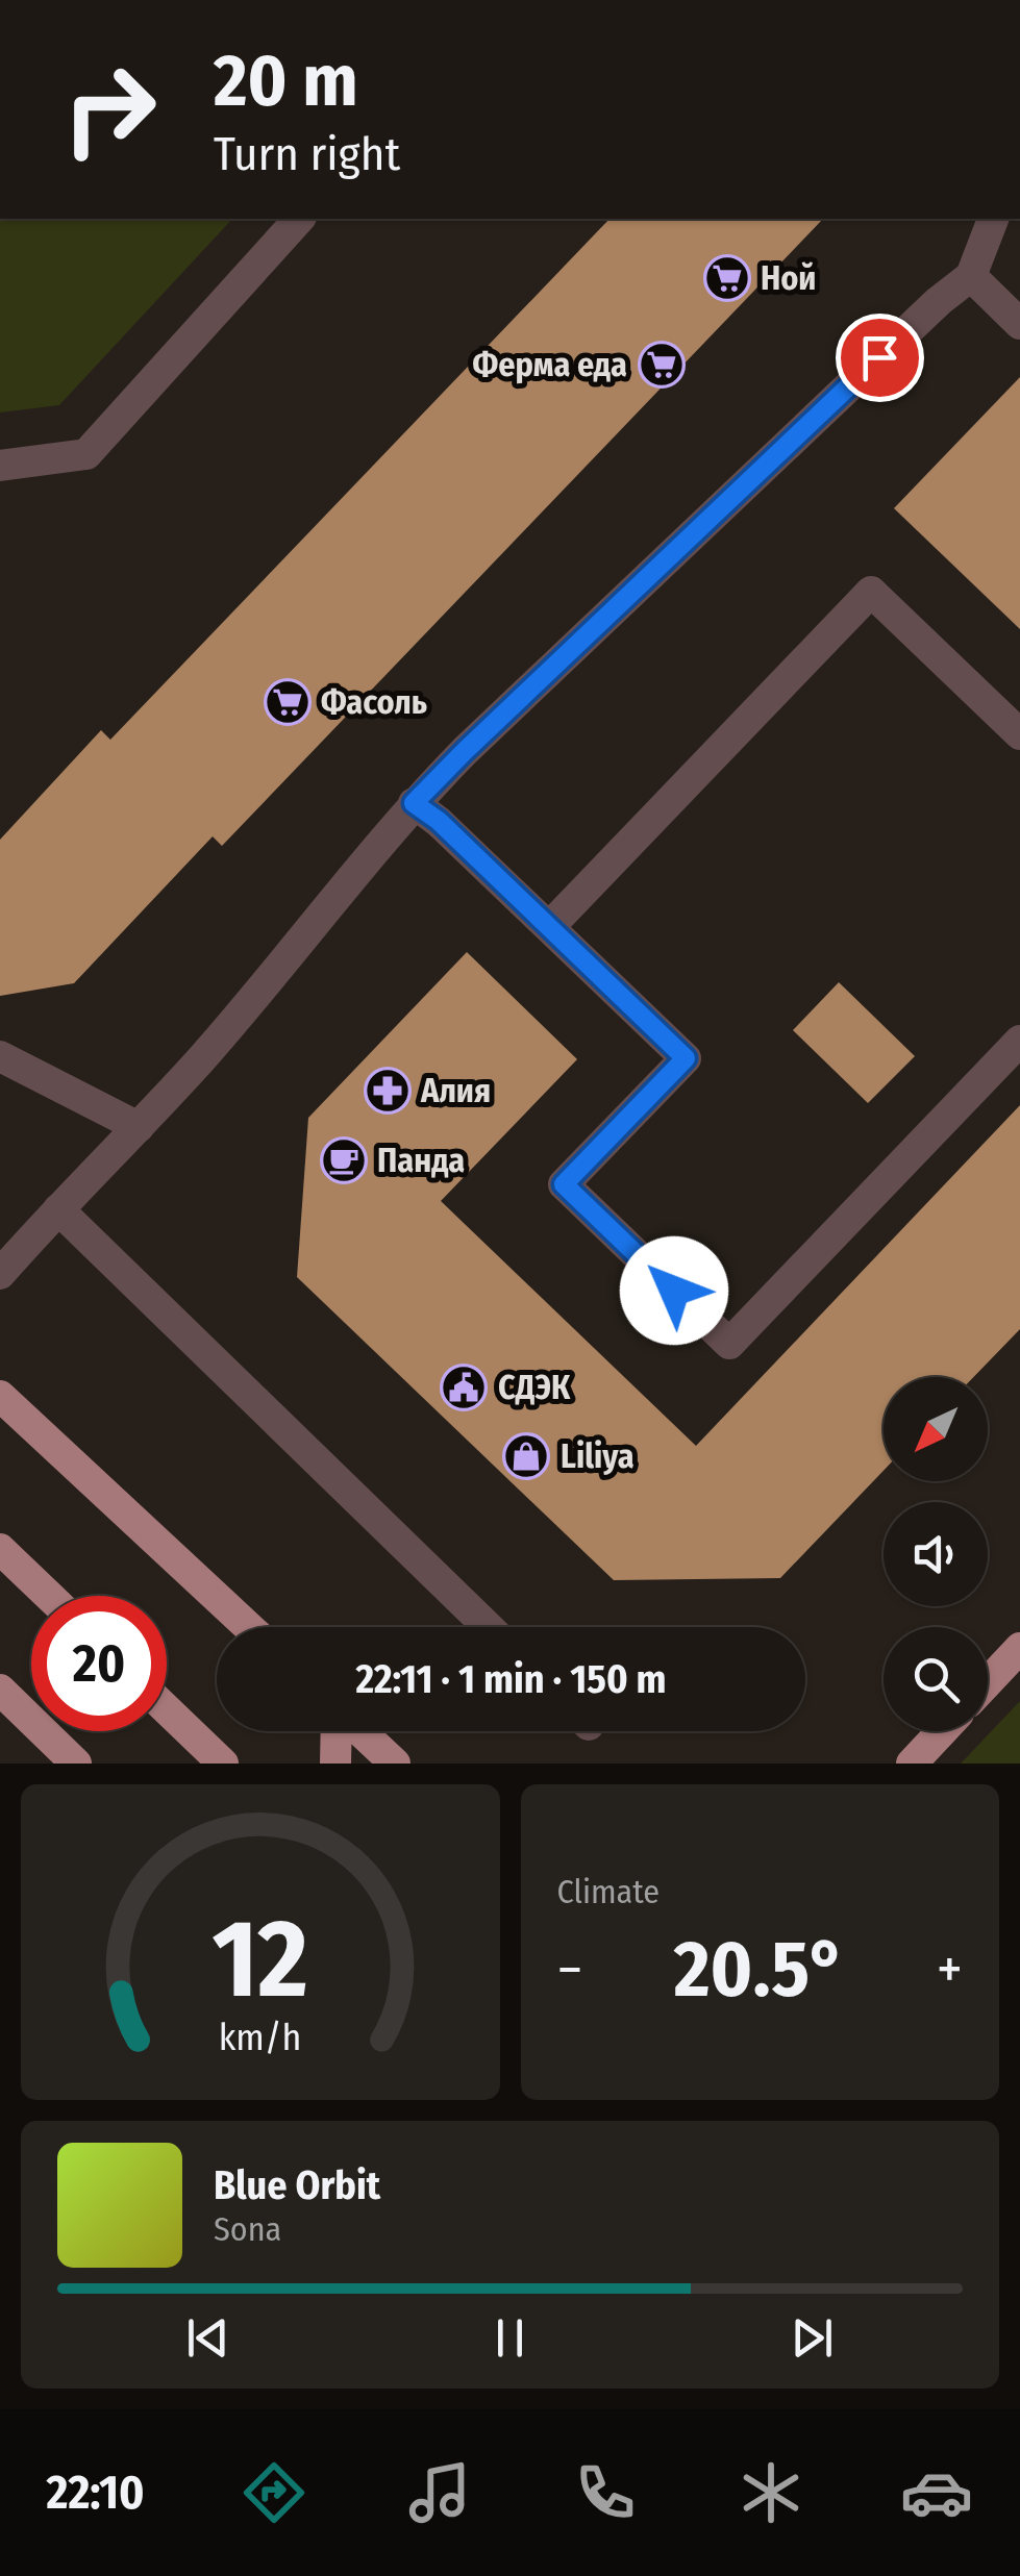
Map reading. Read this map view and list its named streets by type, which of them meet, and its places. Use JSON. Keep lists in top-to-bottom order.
{
  "places": {
    "supermarket": ["Ной", "Ферма еда", "Фасоль"],
    "pharmacy": ["Алия"],
    "cafe": ["Панда"],
    "public building": ["СДЭК"],
    "shop": ["Liliya"]
  },
  "north": "bottom left",
  "page": {
    "turn": ["20 m", "Turn right"],
    "limit": "20",
    "trip": "22:11 · 1 min · 150 m",
    "tile": "Climate",
    "heat": ["−", "20.5°", "+"],
    "song": ["Blue Orbit", "Sona"],
    "tabs": "22:10",
    "gauge": ["12", "km/h"]
  }
}
